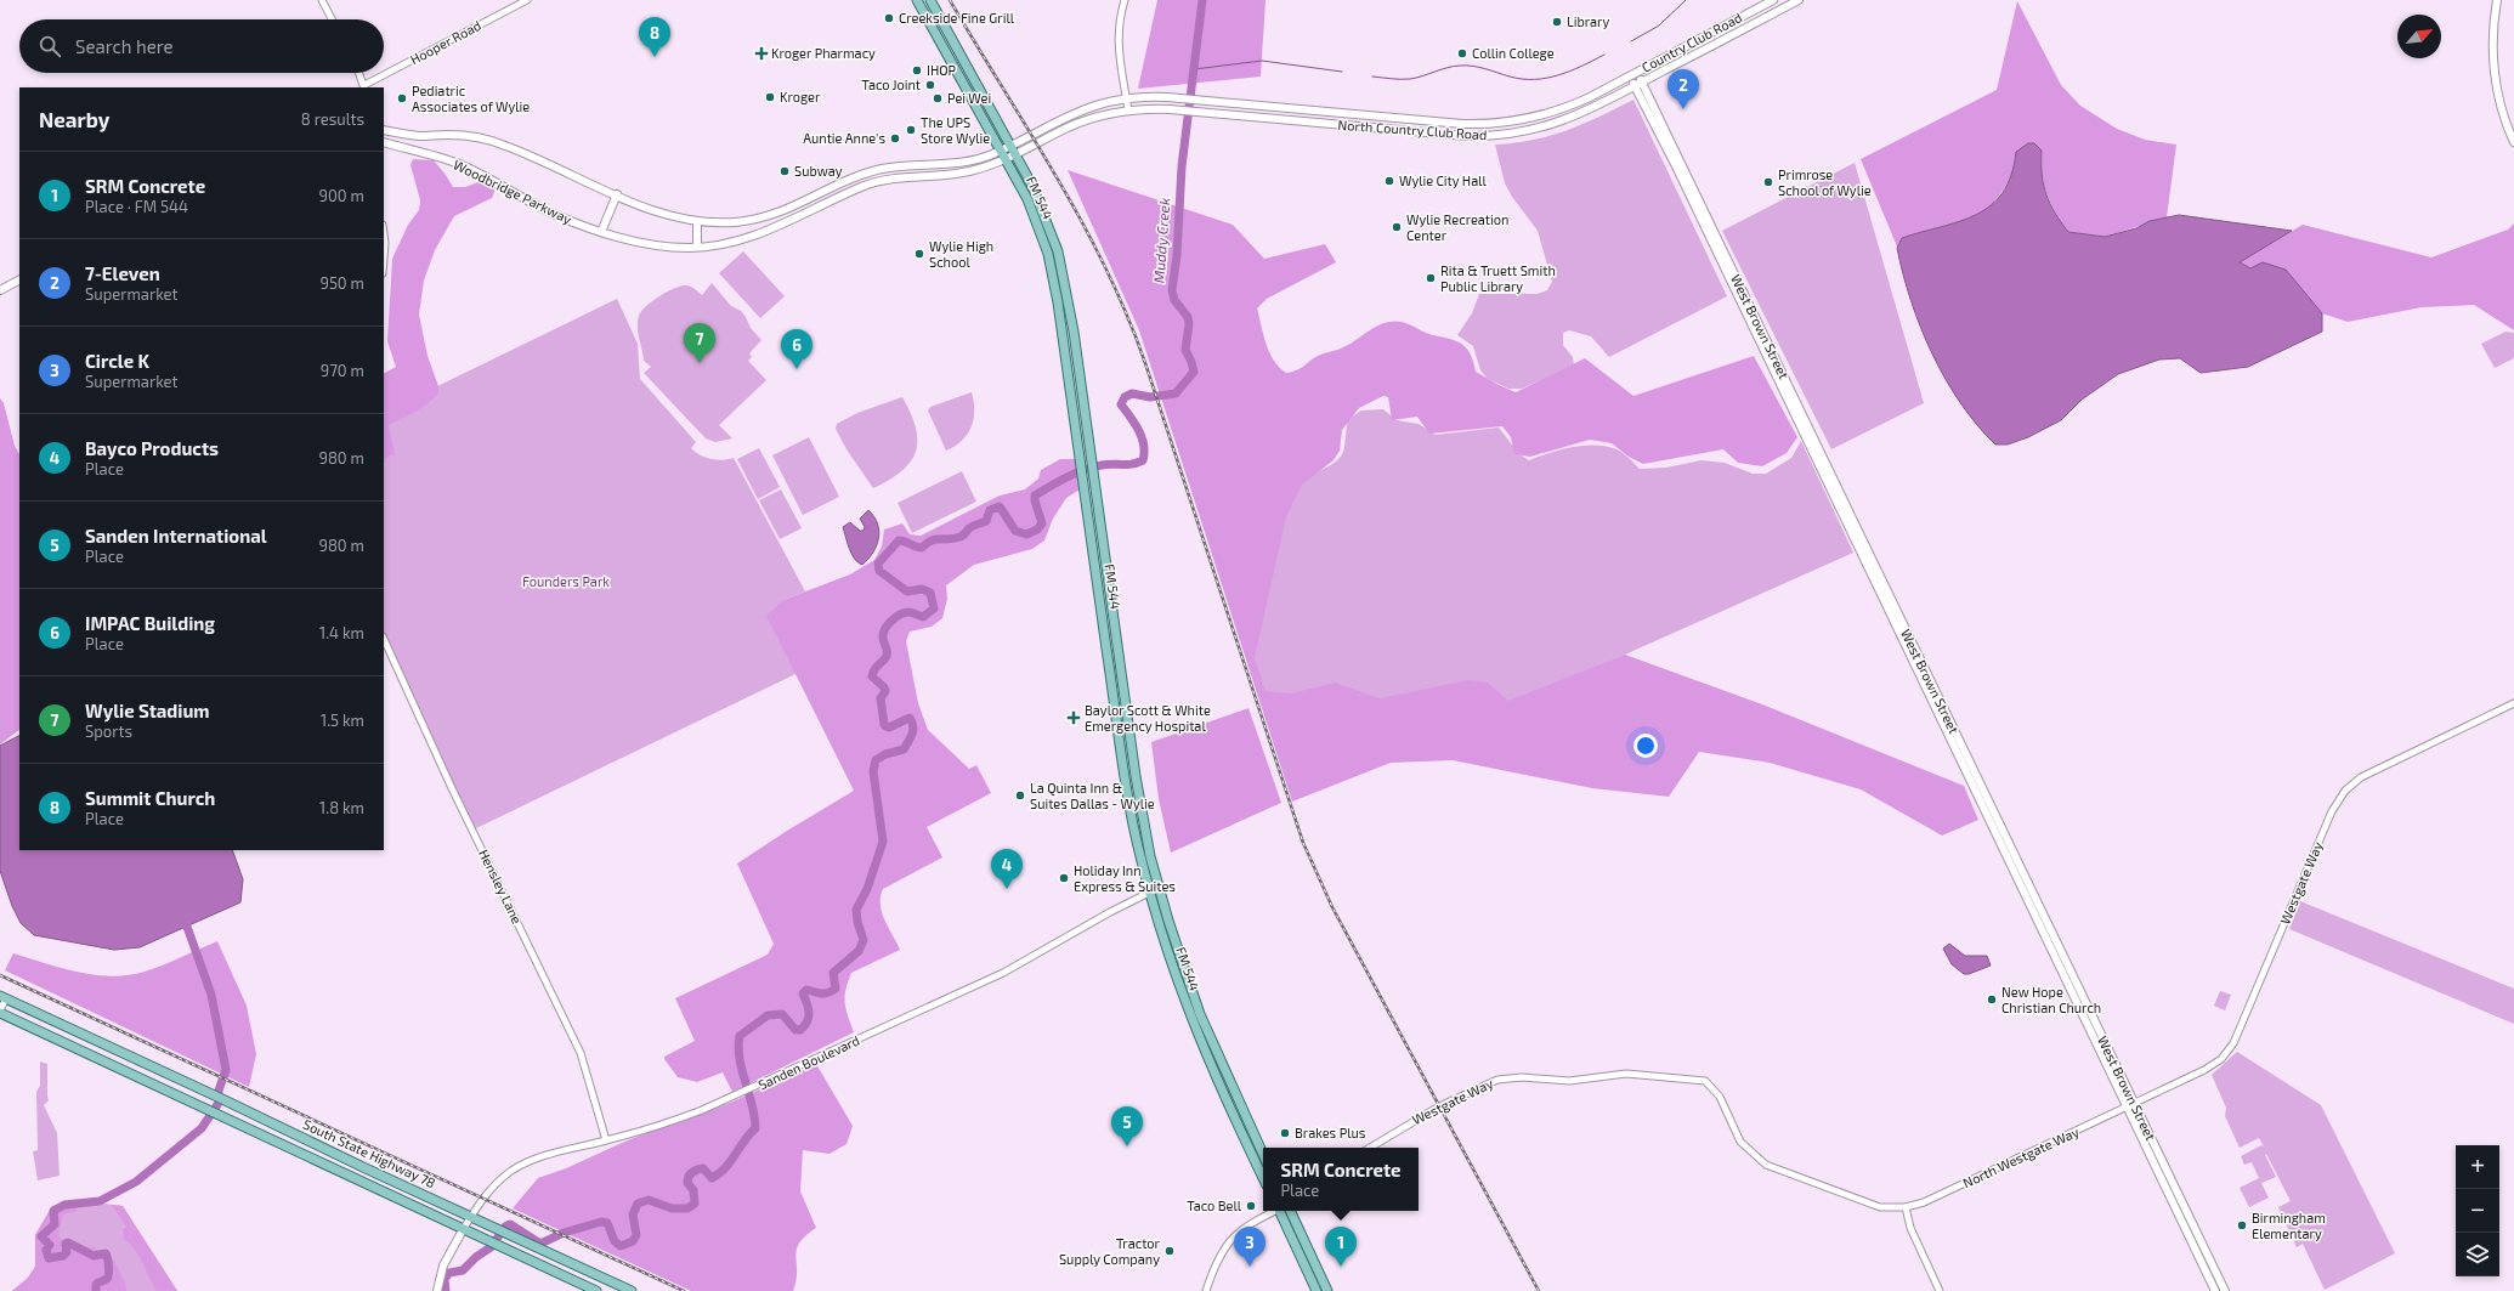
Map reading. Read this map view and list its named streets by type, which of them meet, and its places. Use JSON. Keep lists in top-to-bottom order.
{
  "streets": {
    "main road": [
      "Country Club Road",
      "North Country Club Road",
      "Woodbridge Parkway",
      "FM 544",
      "West Brown Street",
      "South State Highway 78"
    ],
    "street": [
      "Hooper Road",
      "Westgate Way",
      "Hensley Lane",
      "Sanden Boulevard",
      "North Westgate Way"
    ]
  },
  "crossings": [
    ["Country Club Road", "North Country Club Road"],
    ["Country Club Road", "West Brown Street"],
    ["North Country Club Road", "Woodbridge Parkway"],
    ["North Country Club Road", "FM 544"],
    ["North Country Club Road", "West Brown Street"],
    ["Woodbridge Parkway", "FM 544"],
    ["FM 544", "Sanden Boulevard"],
    ["West Brown Street", "Westgate Way"],
    ["West Brown Street", "North Westgate Way"],
    ["Westgate Way", "North Westgate Way"],
    ["Hensley Lane", "Sanden Boulevard"],
    ["Sanden Boulevard", "South State Highway 78"]
  ],
  "water": ["Muddy Creek"],
  "parks": ["Founders Park"],
  "places": {
    "other": [
      "Creekside Fine Grill",
      "Library",
      "Collin College",
      "IHOP",
      "Taco Joint",
      "Kroger",
      "Pediatric Associates of Wylie",
      "Pei Wei",
      "The UPS Store Wylie",
      "Auntie Anne's",
      "Subway",
      "Wylie City Hall",
      "Primrose School of Wylie",
      "Wylie Recreation Center",
      "Wylie High School",
      "Rita & Truett Smith Public Library",
      "La Quinta Inn & Suites Dallas - Wylie",
      "Holiday Inn Express & Suites",
      "New Hope Christian Church",
      "Brakes Plus",
      "Taco Bell",
      "Birmingham Elementary",
      "Tractor Supply Company"
    ],
    "health": ["Kroger Pharmacy", "Baylor Scott & White Emergency Hospital"]
  },
  "north": "top right",
  "page": {
    "pins": [
      "8",
      "2",
      "7",
      "6",
      "4",
      "5",
      "1",
      "3"
    ],
    "search": "Search here",
    "heading": ["Nearby", "8 results"],
    "list": [
      {
        "mark": "1",
        "name": "SRM Concrete",
        "note": "Place · FM 544",
        "value": "900 m"
      },
      {
        "mark": "2",
        "name": "7-Eleven",
        "note": "Supermarket",
        "value": "950 m"
      },
      {
        "mark": "3",
        "name": "Circle K",
        "note": "Supermarket",
        "value": "970 m"
      },
      {
        "mark": "4",
        "name": "Bayco Products",
        "note": "Place",
        "value": "980 m"
      },
      {
        "mark": "5",
        "name": "Sanden International",
        "note": "Place",
        "value": "980 m"
      },
      {
        "mark": "6",
        "name": "IMPAC Building",
        "note": "Place",
        "value": "1.4 km"
      },
      {
        "mark": "7",
        "name": "Wylie Stadium",
        "note": "Sports",
        "value": "1.5 km"
      },
      {
        "mark": "8",
        "name": "Summit Church",
        "note": "Place",
        "value": "1.8 km"
      }
    ],
    "map_buttons": ["+", "−"],
    "popup": ["SRM Concrete", "Place"]
  }
}
